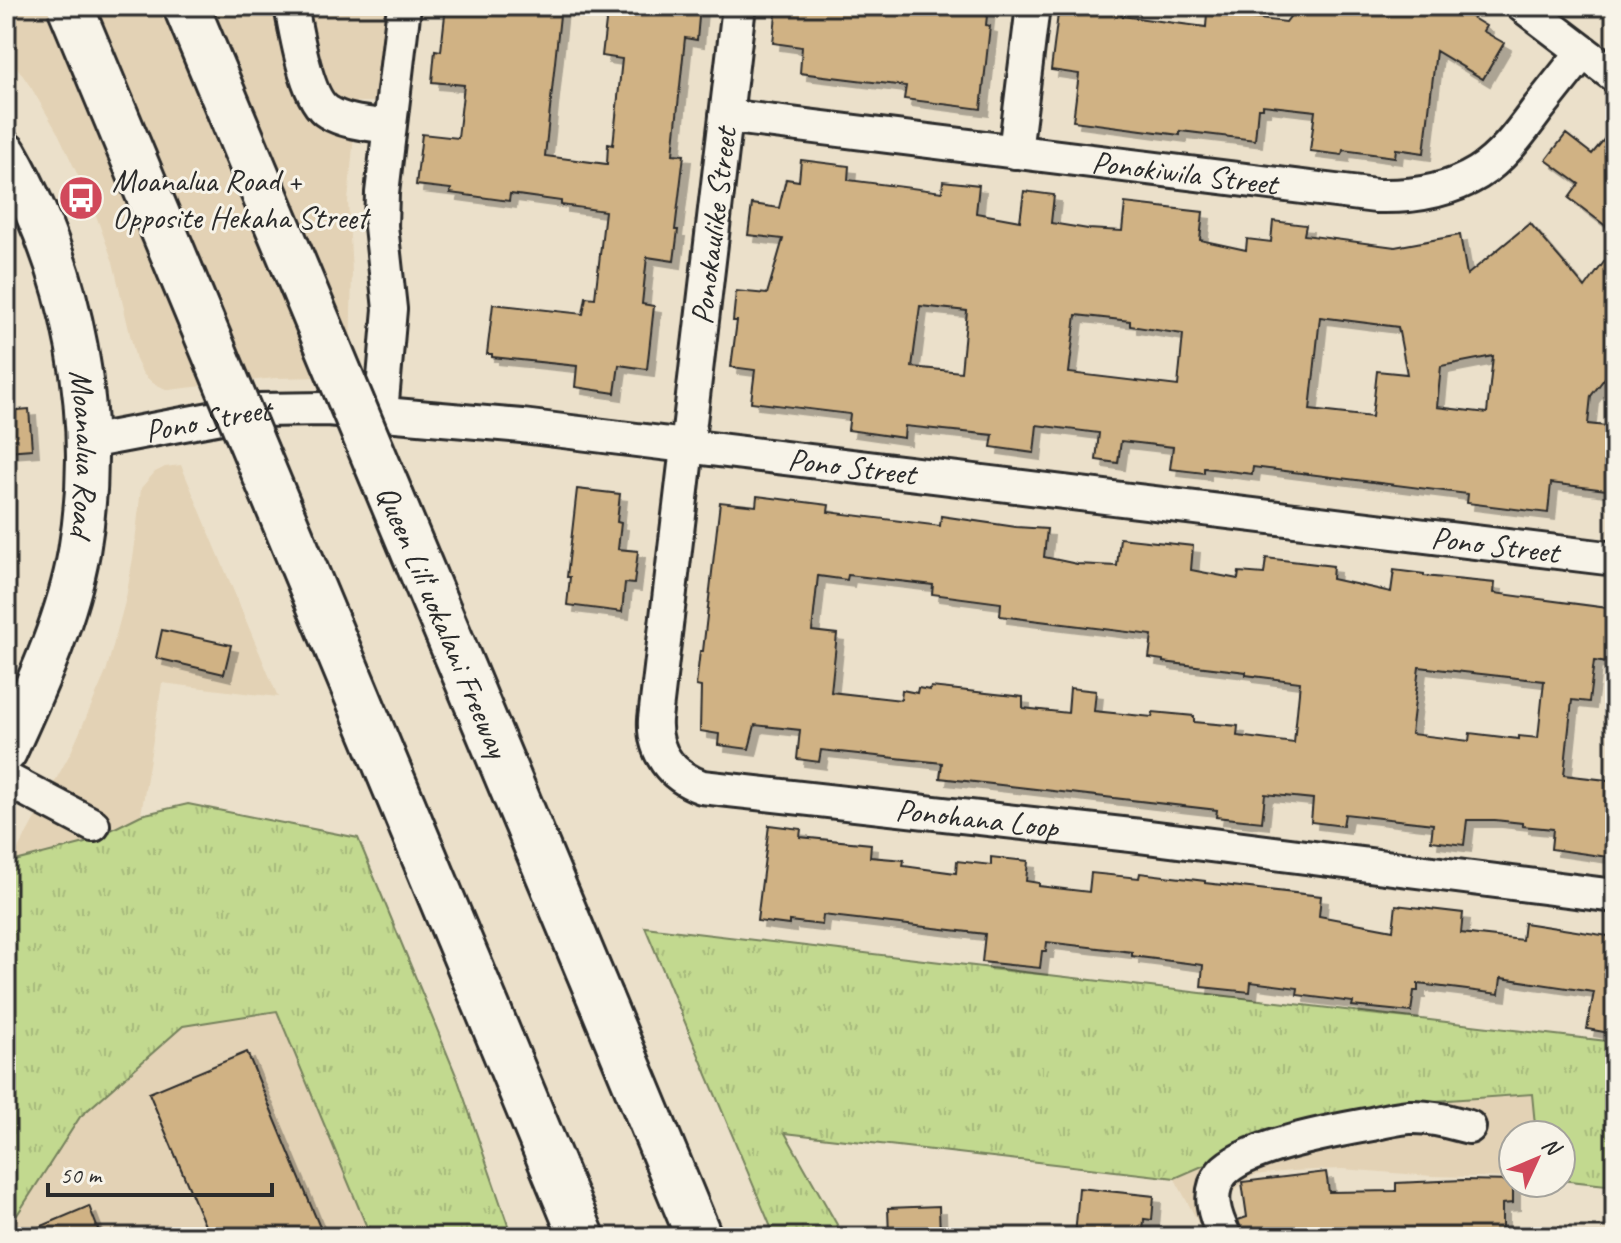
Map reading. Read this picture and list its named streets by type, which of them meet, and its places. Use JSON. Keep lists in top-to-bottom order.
{
  "streets": {
    "highway": ["Queen Liliʻuokalani Freeway"],
    "main road": ["Moanalua Road"],
    "street": [
      "Ponokiwila Street",
      "Ponokaulike Street",
      "Pono Street",
      "Ponohana Loop"
    ]
  },
  "crossings": [
    ["Ponokiwila Street", "Ponokaulike Street"],
    ["Ponokaulike Street", "Pono Street"],
    ["Ponokaulike Street", "Ponohana Loop"],
    ["Pono Street", "Moanalua Road"],
    ["Pono Street", "Ponohana Loop"]
  ],
  "places": {
    "bus stop": ["Moanalua Road + Opposite Hekaha Street"]
  },
  "scale_bar": "50 m",
  "north": "top right"
}
